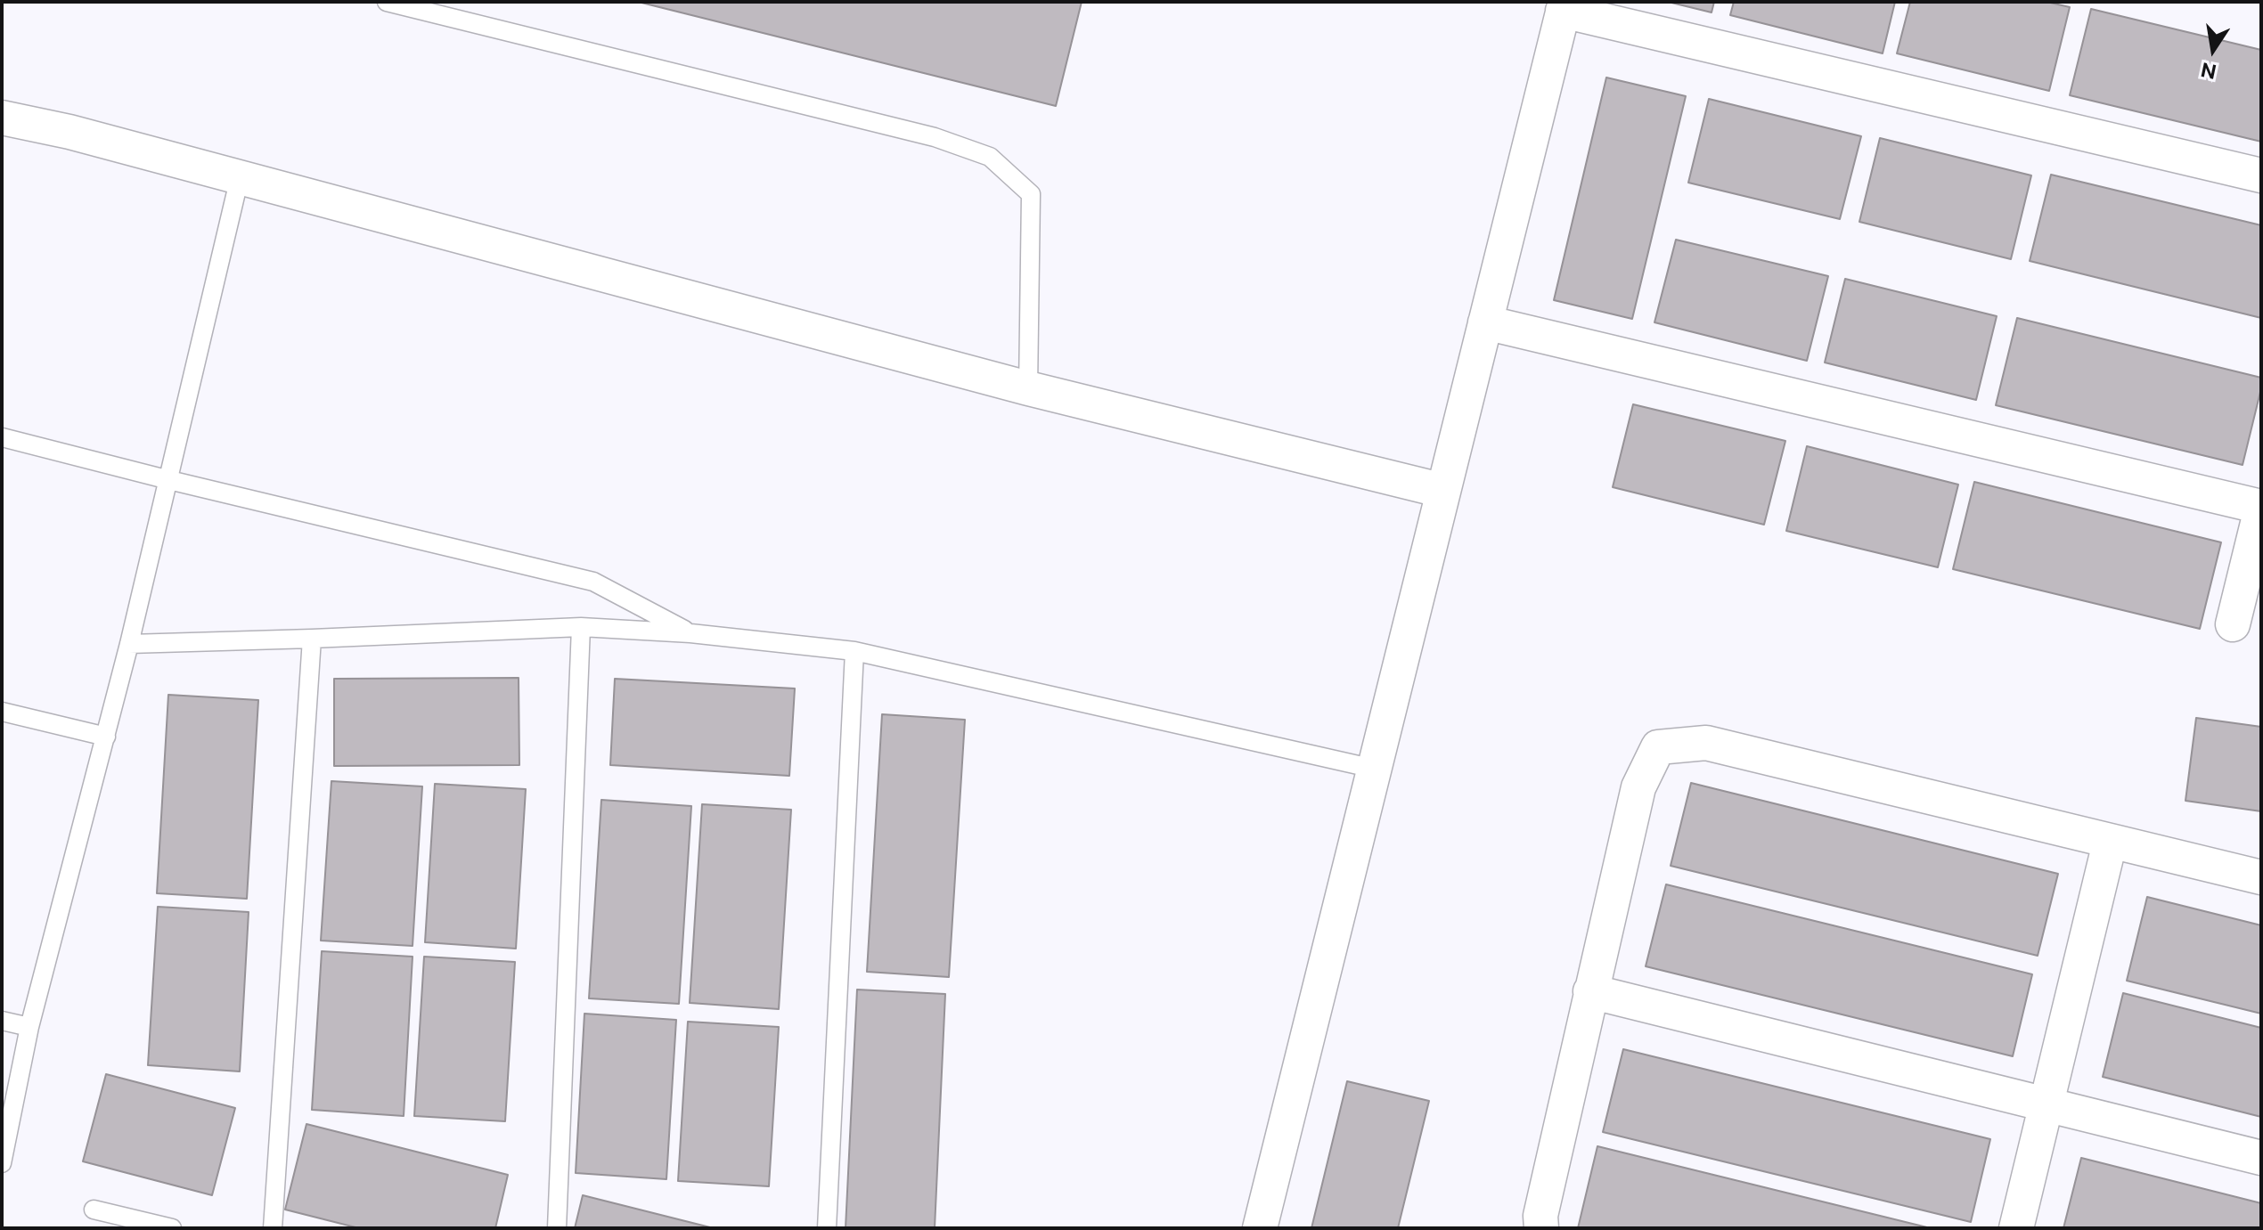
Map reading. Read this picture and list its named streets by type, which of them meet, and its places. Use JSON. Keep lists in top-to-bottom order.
{
  "north": "bottom"
}
